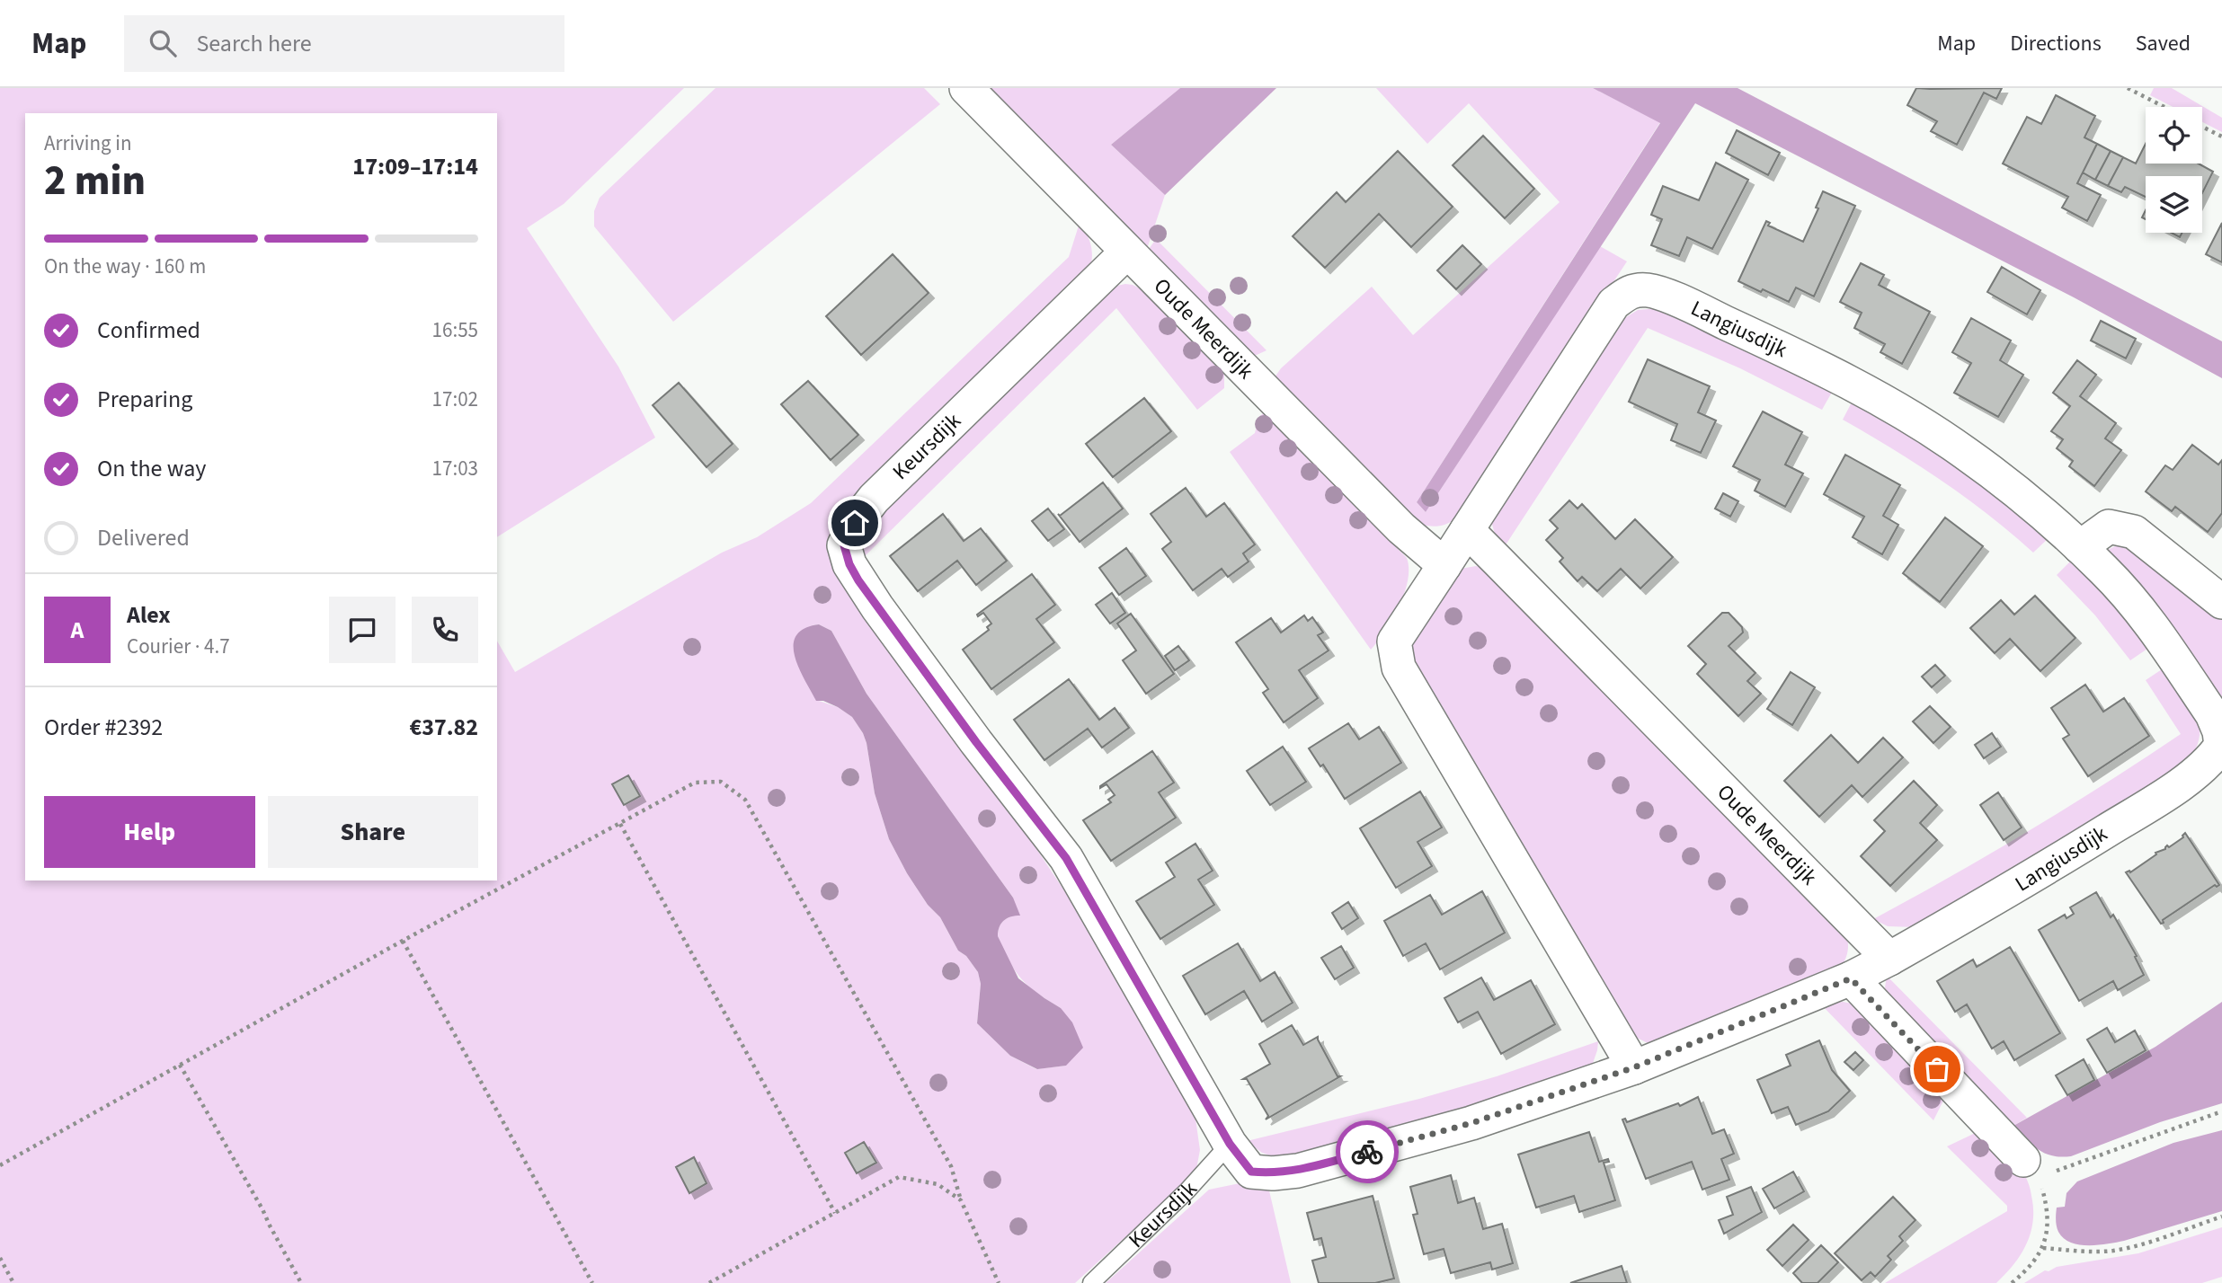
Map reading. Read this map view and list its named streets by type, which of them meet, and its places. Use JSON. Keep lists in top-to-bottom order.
{
  "streets": {
    "street": ["Oude Meerdijk", "Langiusdijk", "Keursdijk"]
  },
  "crossings": [
    ["Oude Meerdijk", "Langiusdijk"],
    ["Oude Meerdijk", "Keursdijk"]
  ],
  "page": {
    "header": "Map",
    "search": "Search here",
    "nav": ["Map", "Directions", "Saved"],
    "heading": ["2 min", "Arriving in", "17:09–17:14"],
    "panel": [
      "Alex",
      "Courier · 4.7",
      "Order #2392",
      "€37.82"
    ],
    "bar": "On the way · 160 m",
    "list": [
      ["Confirmed", "16:55"],
      ["Preparing", "17:02"],
      ["On the way", "17:03"],
      "Delivered"
    ],
    "round": "A",
    "buttons": ["Help", "Share"]
  }
}
